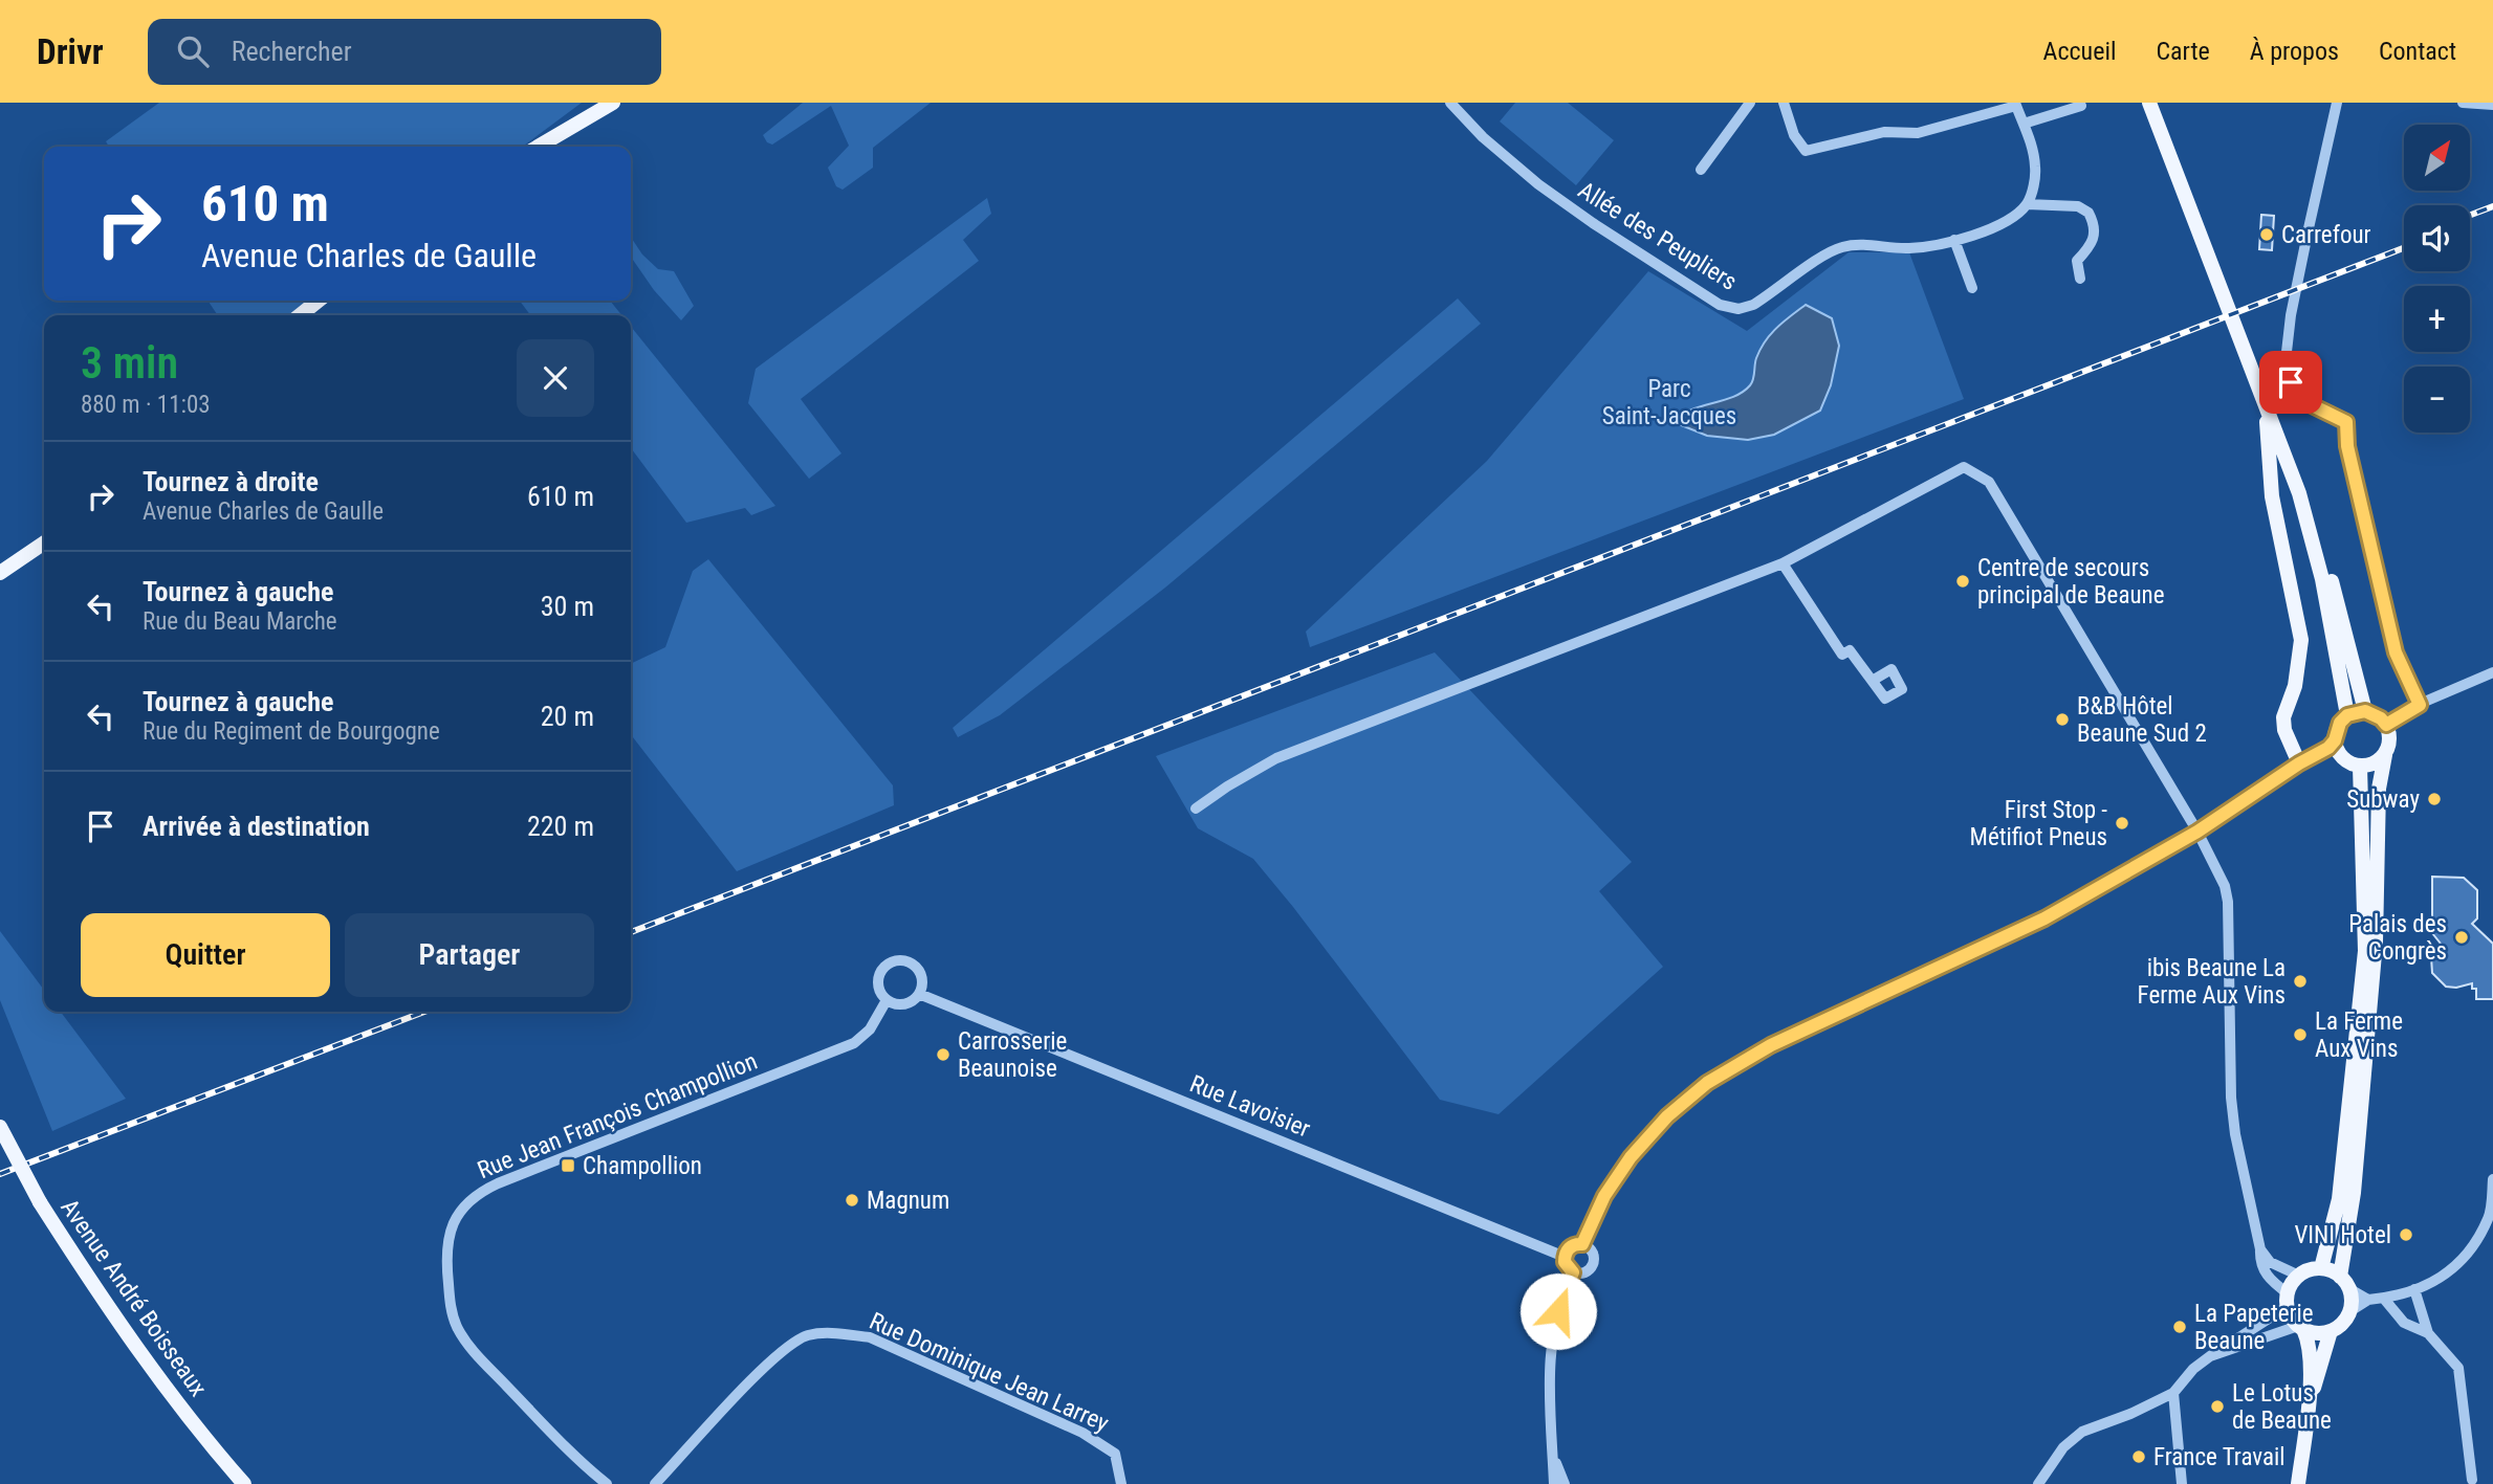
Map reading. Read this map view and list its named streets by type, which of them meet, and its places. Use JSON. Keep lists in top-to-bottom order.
{
  "streets": {
    "main road": ["Avenue André Boisseaux"],
    "street": [
      "Allée des Peupliers",
      "Rue Lavoisier",
      "Rue Jean François Champollion",
      "Rue Dominique Jean Larrey"
    ]
  },
  "crossings": [
    ["Rue Lavoisier", "Rue Jean François Champollion"]
  ],
  "parks": ["Parc Saint-Jacques"],
  "places": {
    "other": [
      "Carrefour",
      "Centre de secours principal de Beaune",
      "B&B Hôtel Beaune Sud 2",
      "Subway",
      "First Stop - Métifiot Pneus",
      "Palais des Congrès",
      "ibis Beaune La Ferme Aux Vins",
      "La Ferme Aux Vins",
      "Carrosserie Beaunoise",
      "Magnum",
      "VINI Hotel",
      "La Papeterie Beaune",
      "Le Lotus de Beaune",
      "France Travail"
    ],
    "transit": ["Champollion"]
  },
  "north": "top right",
  "page": {
    "header": "Drivr",
    "search": "Rechercher",
    "nav": [
      "Accueil",
      "Carte",
      "À propos",
      "Contact"
    ],
    "map_buttons": ["+", "−"],
    "turn": ["610 m", "Avenue Charles de Gaulle"],
    "heading": ["3 min", "880 m · 11:03"],
    "list": [
      {
        "name": "Tournez à droite",
        "note": "Avenue Charles de Gaulle",
        "value": "610 m"
      },
      {
        "name": "Tournez à gauche",
        "note": "Rue du Beau Marche",
        "value": "30 m"
      },
      {
        "name": "Tournez à gauche",
        "note": "Rue du Regiment de Bourgogne",
        "value": "20 m"
      },
      {
        "name": "Arrivée à destination",
        "value": "220 m"
      }
    ],
    "buttons": ["Quitter", "Partager"]
  }
}
